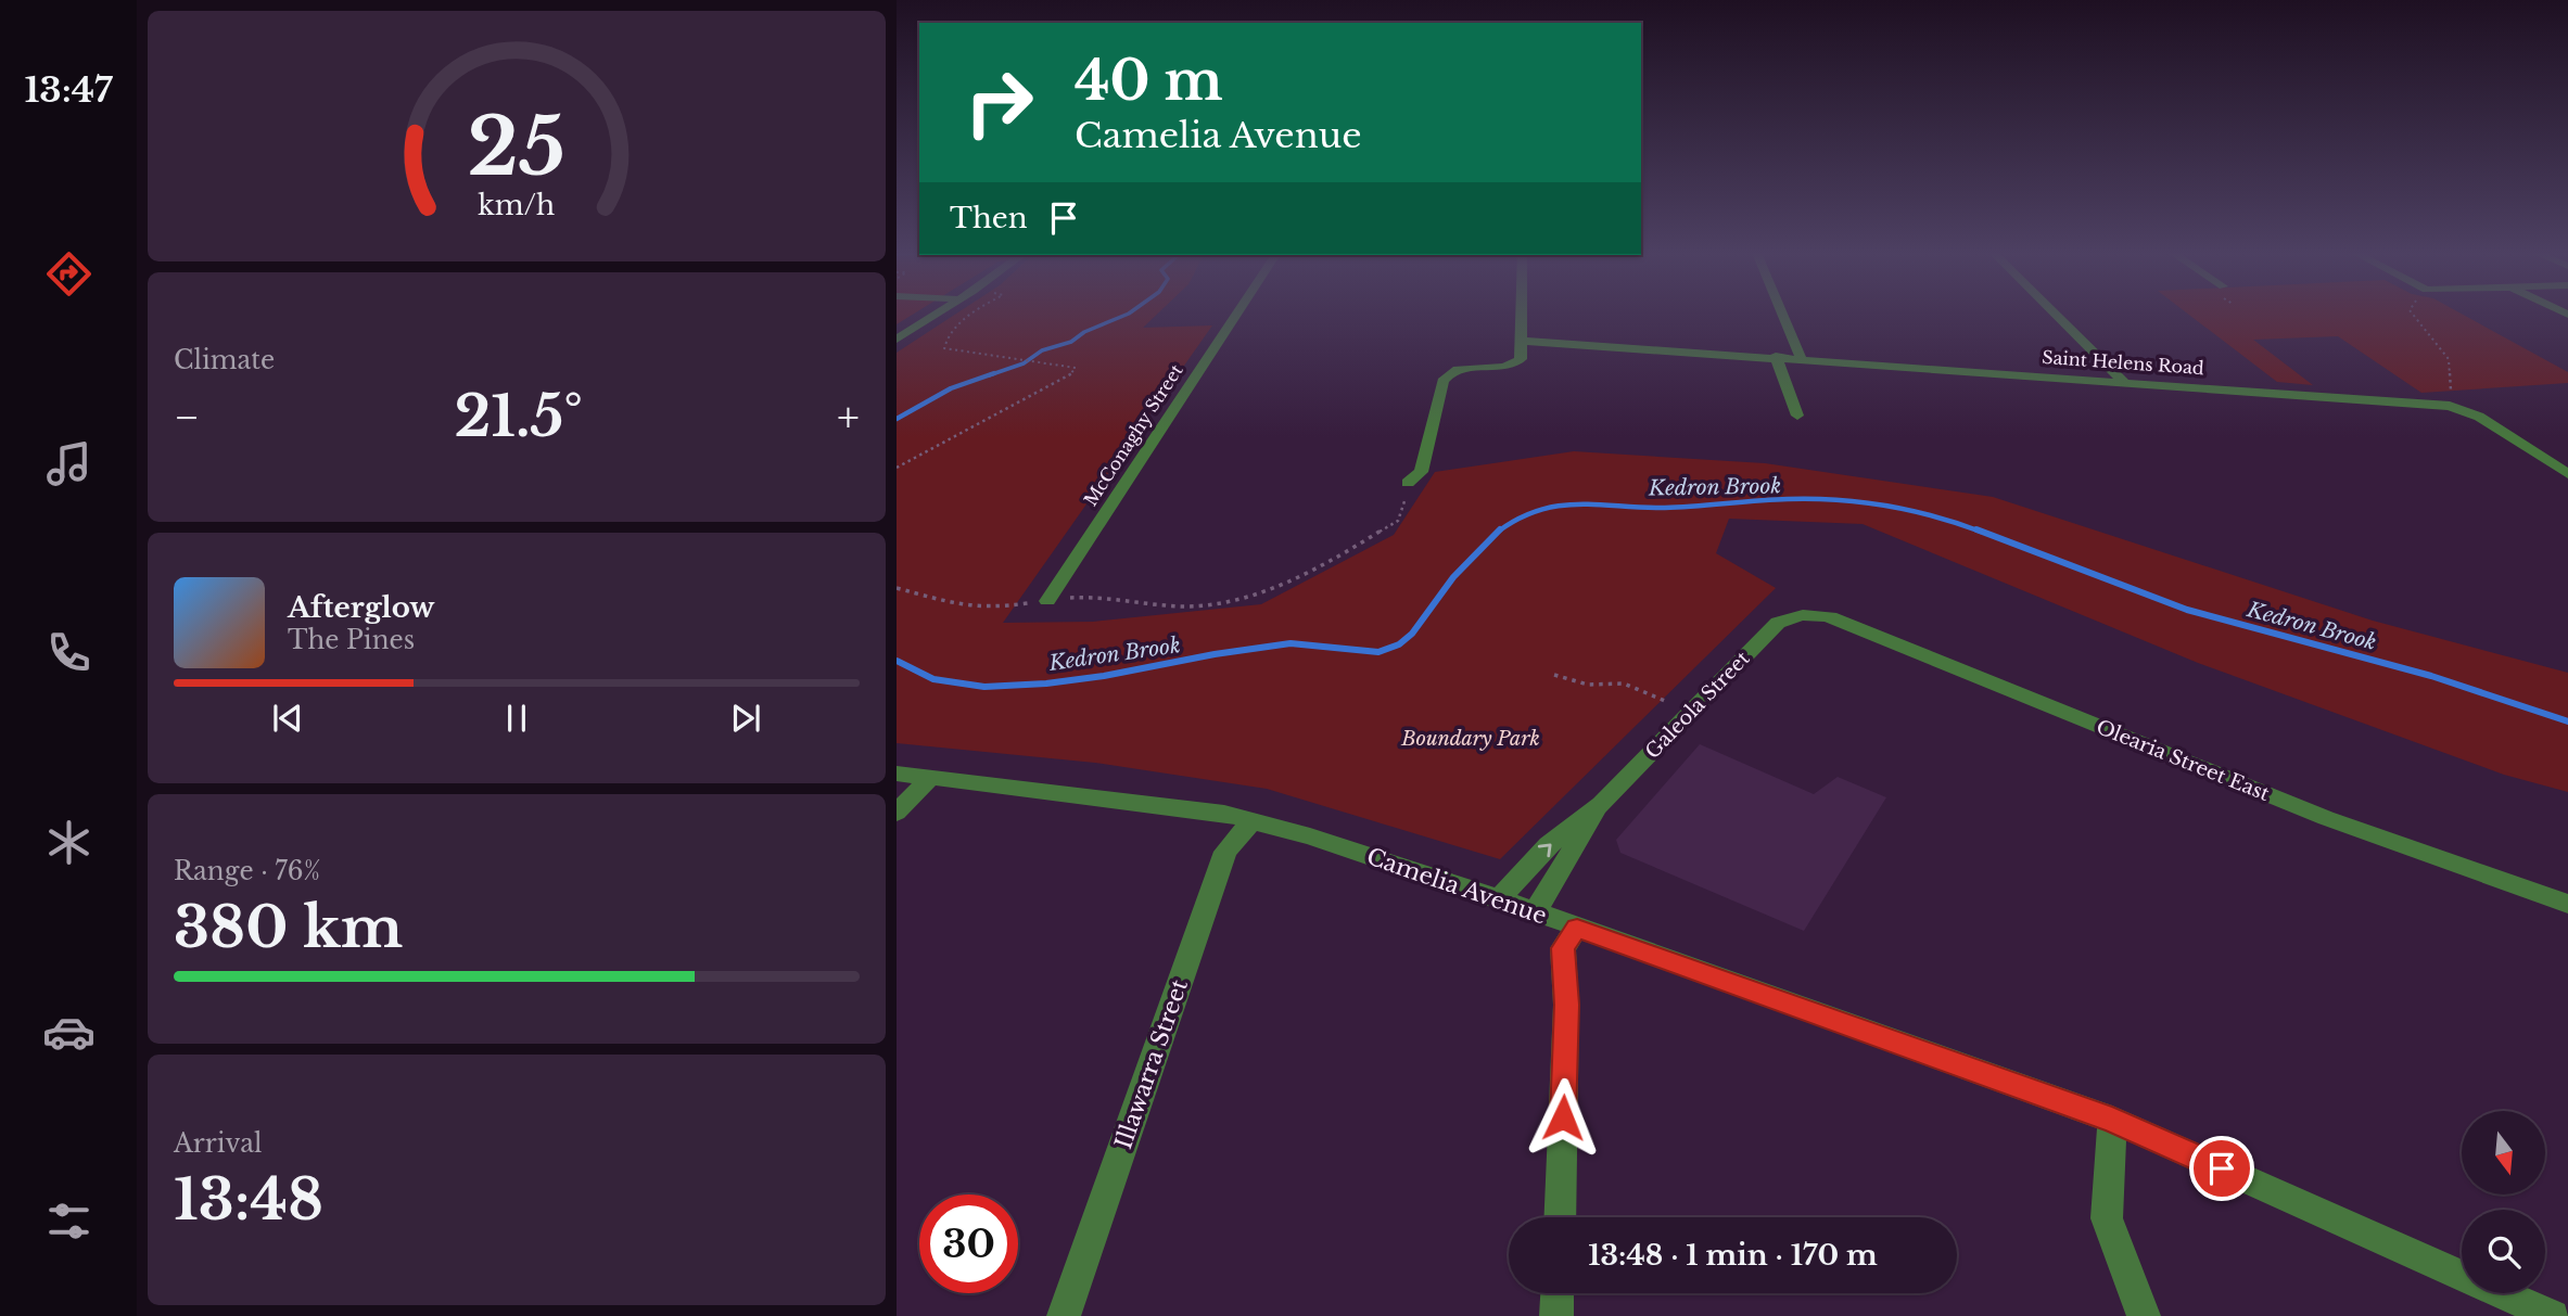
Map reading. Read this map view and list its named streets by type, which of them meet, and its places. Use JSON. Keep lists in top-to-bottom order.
{
  "streets": {
    "street": [
      "Saint Helens Road",
      "McConaghy Street",
      "Galeola Street",
      "Olearia Street East",
      "Camelia Avenue",
      "Illawarra Street"
    ]
  },
  "crossings": [
    ["Galeola Street", "Olearia Street East"],
    ["Galeola Street", "Camelia Avenue"],
    ["Camelia Avenue", "Illawarra Street"]
  ],
  "water": ["Kedron Brook"],
  "parks": ["Boundary Park"],
  "north": "bottom",
  "page": {
    "tabs": "13:47",
    "turn": ["40 m", "Camelia Avenue"],
    "then": "Then",
    "tile": [
      "Climate",
      ["Range · 76%", "380 km"],
      ["Arrival", "13:48"]
    ],
    "heat": ["−", "21.5°", "+"],
    "song": ["Afterglow", "The Pines"],
    "limit": "30",
    "trip": "13:48 · 1 min · 170 m",
    "gauge": ["25", "km/h"]
  }
}
